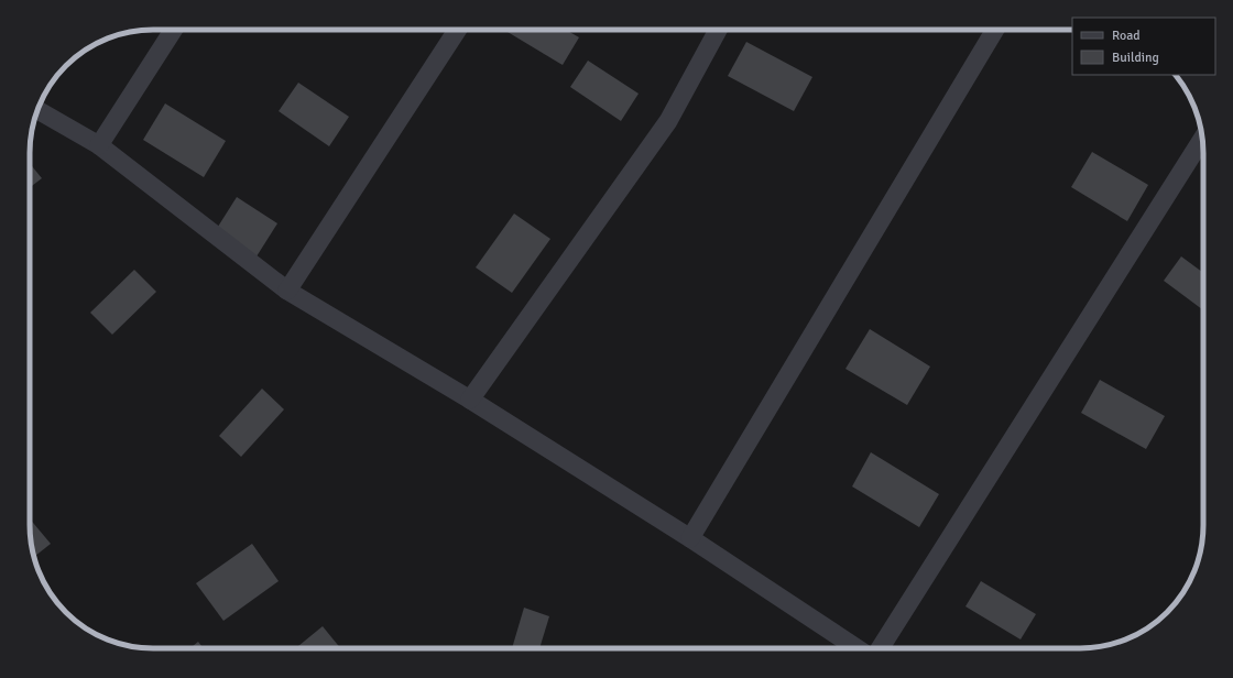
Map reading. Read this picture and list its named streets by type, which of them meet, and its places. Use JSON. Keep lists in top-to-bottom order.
{
  "legend": ["Road", "Building"]
}
